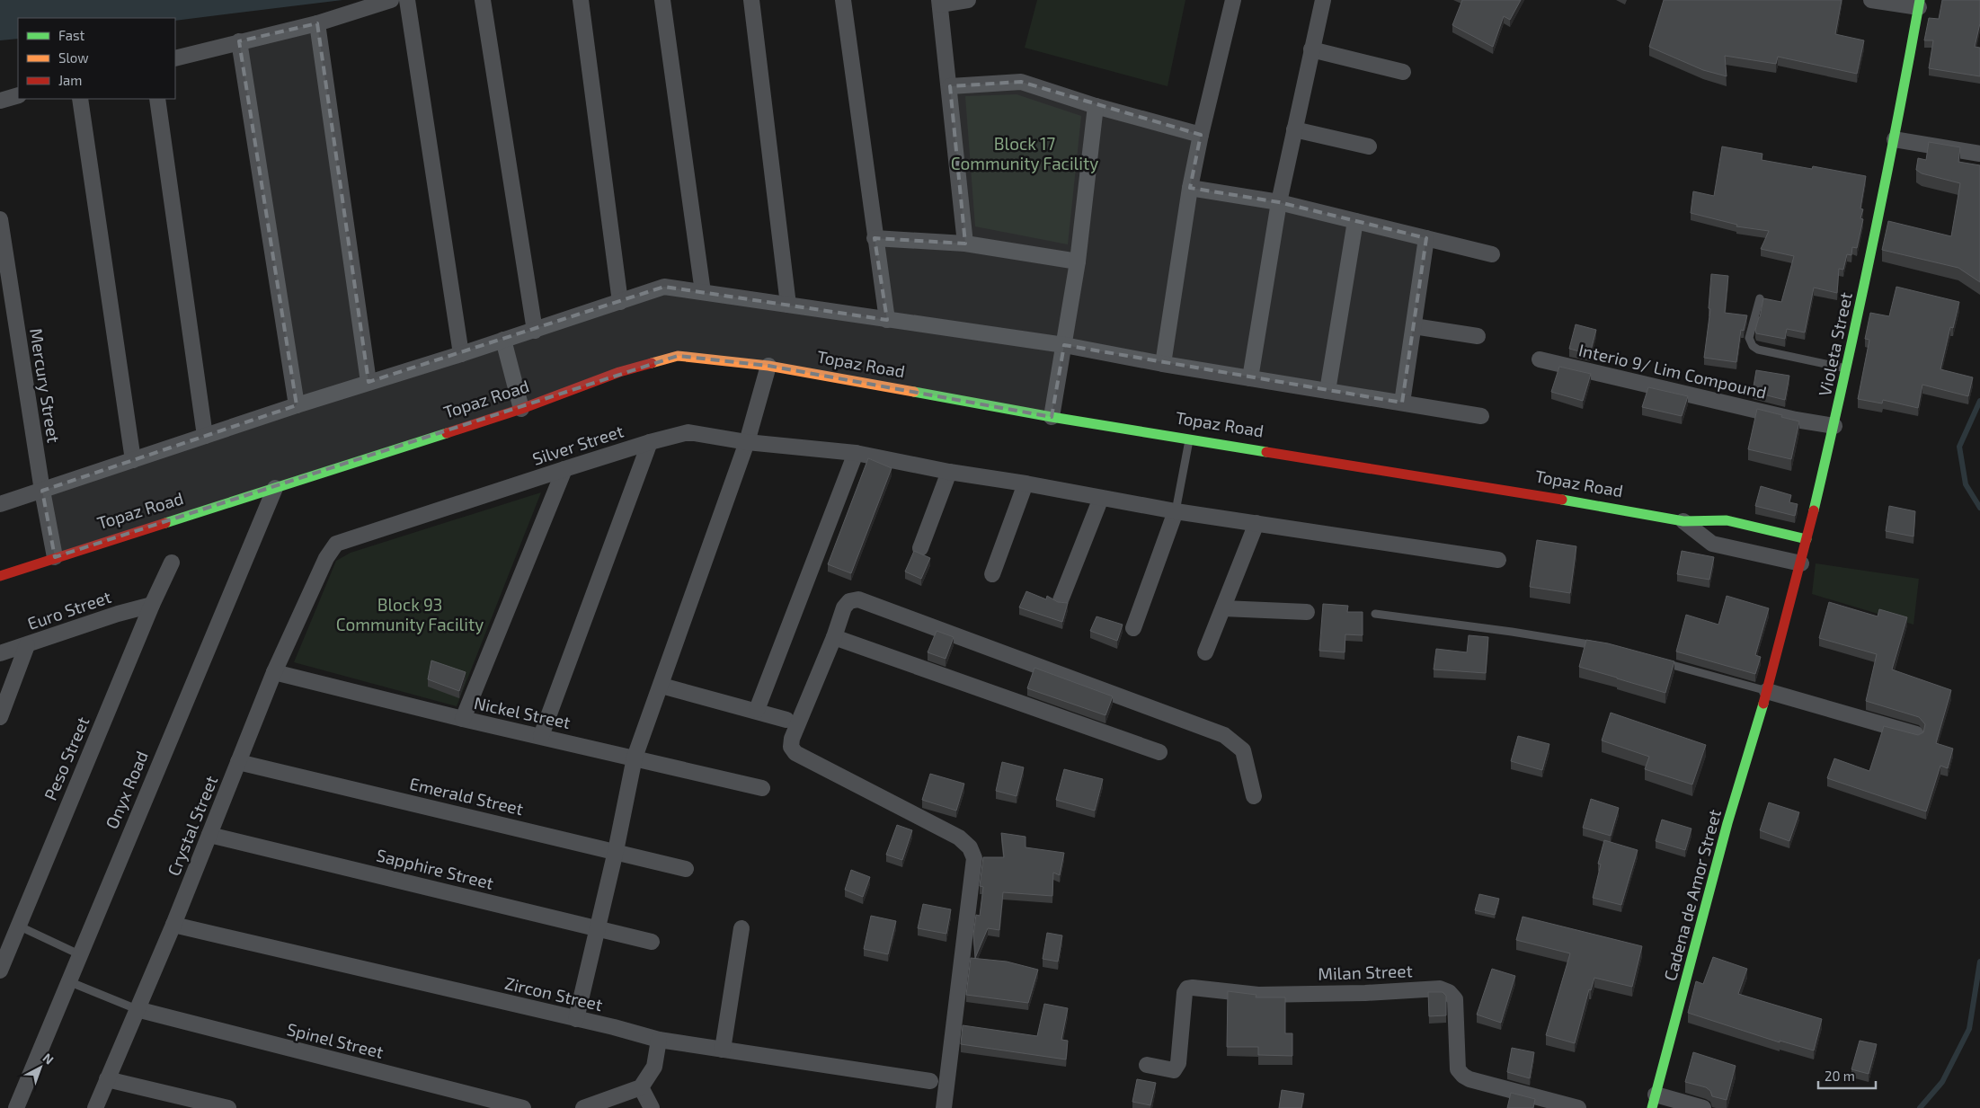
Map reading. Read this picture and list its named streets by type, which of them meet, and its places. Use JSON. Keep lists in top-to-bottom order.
{
  "streets": {
    "street": [
      "Violeta Street",
      "Topaz Road",
      "Interio 9/ Lim Compound",
      "Mercury Street",
      "Silver Street",
      "Euro Street",
      "Nickel Street",
      "Peso Street",
      "Onyx Road",
      "Emerald Street",
      "Crystal Street",
      "Sapphire Street",
      "Cadena de Amor Street",
      "Milan Street",
      "Zircon Street",
      "Spinel Street"
    ]
  },
  "crossings": [
    ["Violeta Street", "Topaz Road"],
    ["Violeta Street", "Interio 9/ Lim Compound"],
    ["Violeta Street", "Cadena de Amor Street"],
    ["Topaz Road", "Mercury Street"],
    ["Topaz Road", "Onyx Road"],
    ["Silver Street", "Crystal Street"],
    ["Euro Street", "Peso Street"],
    ["Nickel Street", "Crystal Street"],
    ["Emerald Street", "Crystal Street"],
    ["Crystal Street", "Sapphire Street"],
    ["Crystal Street", "Zircon Street"],
    ["Crystal Street", "Spinel Street"]
  ],
  "parks": ["Block 17 Community Facility", "Block 93 Community Facility"],
  "legend": ["Fast", "Slow", "Jam"],
  "scale_bar": "20 m",
  "north": "top right"
}
